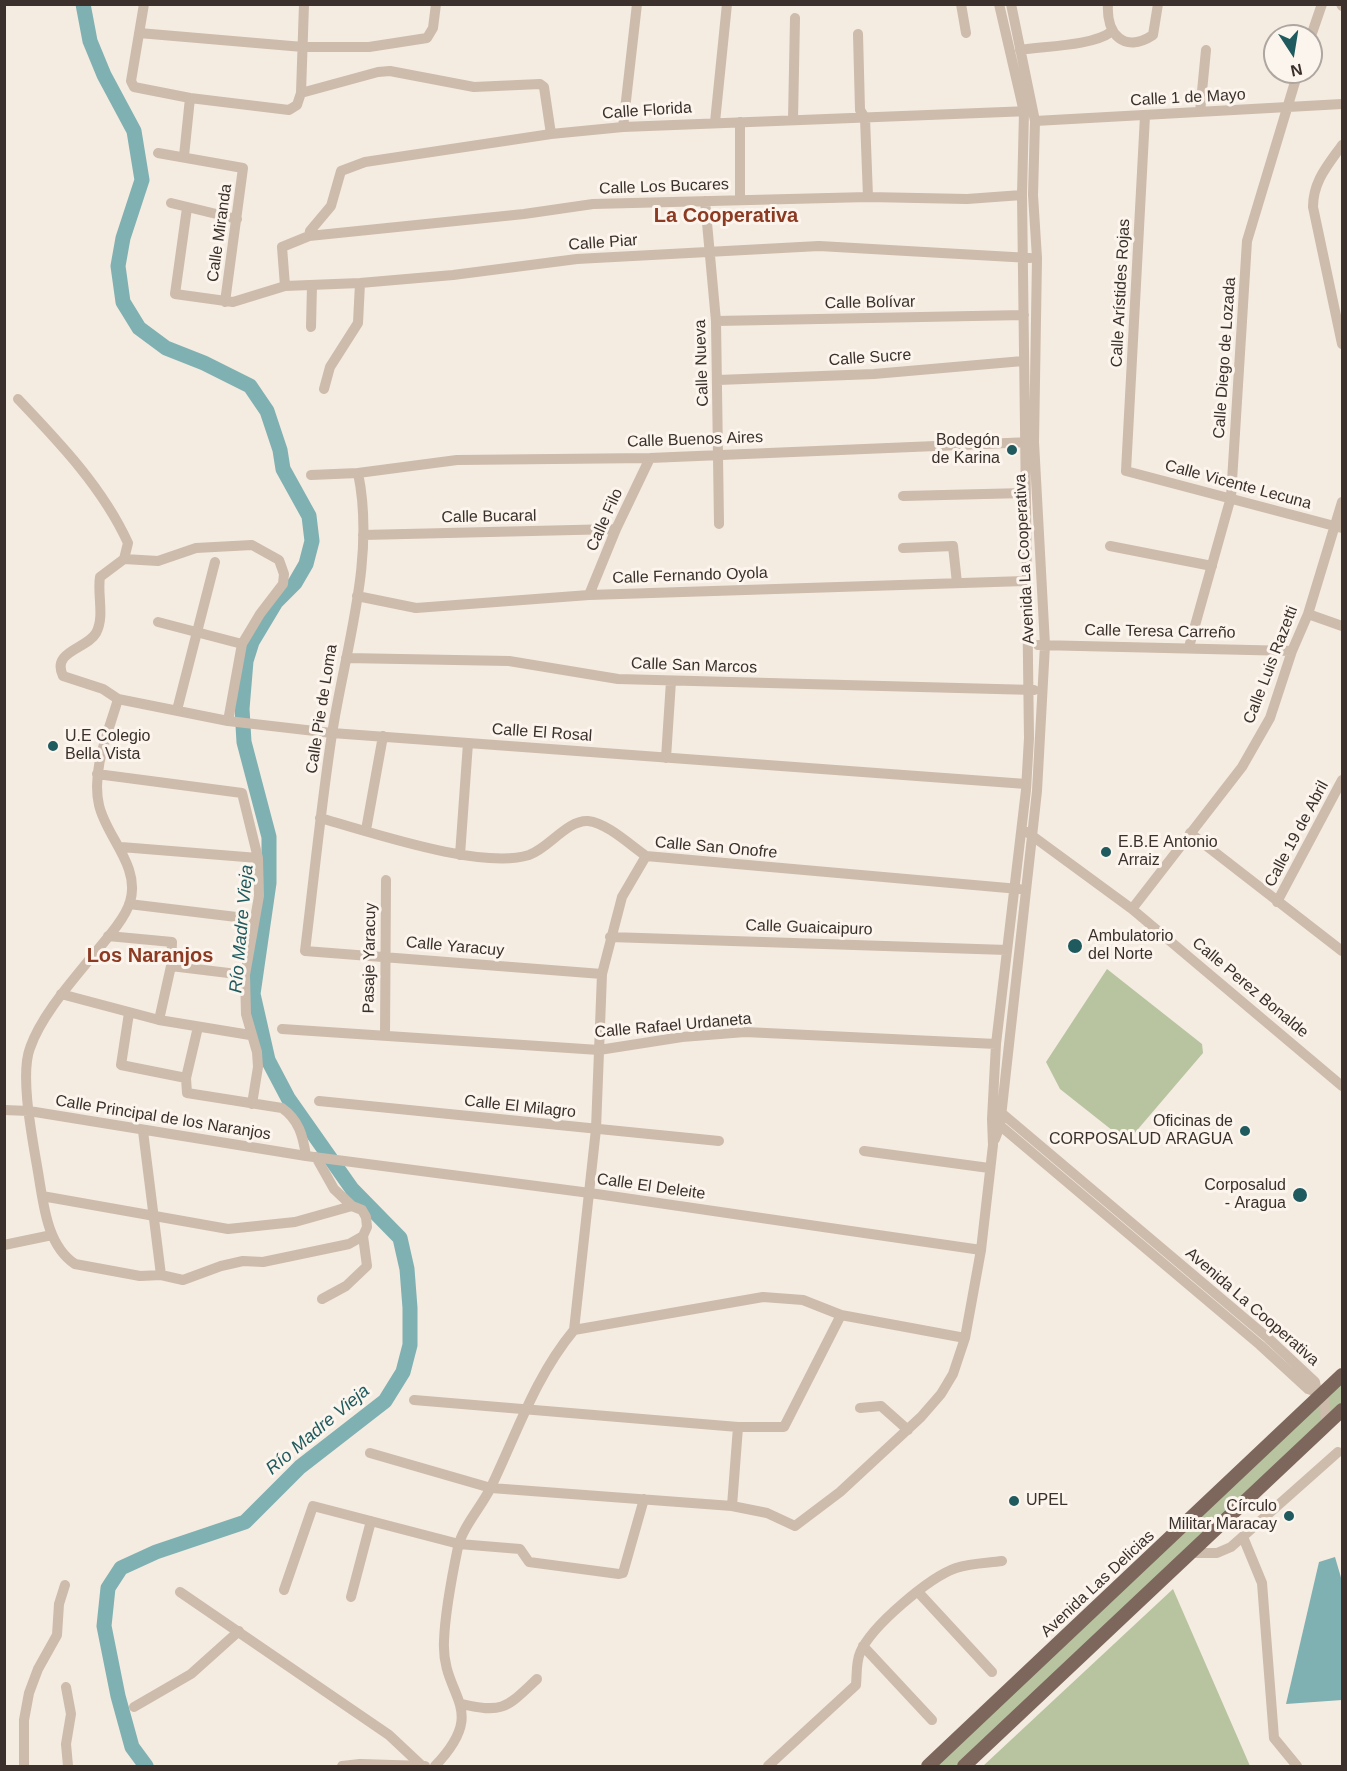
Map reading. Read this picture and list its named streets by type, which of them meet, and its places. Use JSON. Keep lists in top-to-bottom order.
{
  "streets": {
    "main road": ["Avenida Las Delicias"],
    "street": [
      "Calle 1 de Mayo",
      "Calle Florida",
      "Calle Los Bucares",
      "Calle Miranda",
      "Calle Piar",
      "Calle Arístides Rojas",
      "Calle Bolívar",
      "Calle Sucre",
      "Calle Diego de Lozada",
      "Calle Nueva",
      "Calle Buenos Aires",
      "Calle Vicente Lecuna",
      "Calle Bucaral",
      "Calle Filo",
      "Avenida La Cooperativa",
      "Calle Fernando Oyola",
      "Calle Teresa Carreño",
      "Calle Luis Razetti",
      "Calle San Marcos",
      "Calle Pie de Loma",
      "Calle El Rosal",
      "Calle 19 de Abril",
      "Calle San Onofre",
      "Calle Guaicaipuro",
      "Calle Yaracuy",
      "Pasaje Yaracuy",
      "Calle Perez Bonalde",
      "Calle Rafael Urdaneta",
      "Calle El Milagro",
      "Calle Principal de los Naranjos",
      "Calle El Deleite"
    ]
  },
  "crossings": [
    ["Calle 1 de Mayo", "Calle Florida"],
    ["Calle 1 de Mayo", "Calle Arístides Rojas"],
    ["Calle 1 de Mayo", "Calle Diego de Lozada"],
    ["Calle 1 de Mayo", "Avenida La Cooperativa"],
    ["Calle Florida", "Calle Los Bucares"],
    ["Calle Florida", "Avenida La Cooperativa"],
    ["Calle Los Bucares", "Calle Nueva"],
    ["Calle Los Bucares", "Avenida La Cooperativa"],
    ["Calle Miranda", "Calle Piar"],
    ["Calle Piar", "Calle Nueva"],
    ["Calle Piar", "Avenida La Cooperativa"],
    ["Calle Arístides Rojas", "Calle Vicente Lecuna"],
    ["Calle Bolívar", "Calle Nueva"],
    ["Calle Bolívar", "Avenida La Cooperativa"],
    ["Calle Sucre", "Calle Nueva"],
    ["Calle Sucre", "Avenida La Cooperativa"],
    ["Calle Diego de Lozada", "Calle Vicente Lecuna"],
    ["Calle Diego de Lozada", "Calle Teresa Carreño"],
    ["Calle Nueva", "Calle Buenos Aires"],
    ["Calle Buenos Aires", "Calle Filo"],
    ["Calle Buenos Aires", "Avenida La Cooperativa"],
    ["Calle Buenos Aires", "Calle Pie de Loma"],
    ["Calle Vicente Lecuna", "Calle Luis Razetti"],
    ["Calle Bucaral", "Calle Filo"],
    ["Calle Bucaral", "Calle Pie de Loma"],
    ["Calle Filo", "Calle Fernando Oyola"],
    ["Avenida La Cooperativa", "Calle Fernando Oyola"],
    ["Avenida La Cooperativa", "Calle Teresa Carreño"],
    ["Avenida La Cooperativa", "Calle San Marcos"],
    ["Avenida La Cooperativa", "Calle El Rosal"],
    ["Avenida La Cooperativa", "Calle San Onofre"],
    ["Avenida La Cooperativa", "Calle Guaicaipuro"],
    ["Avenida La Cooperativa", "Calle Perez Bonalde"],
    ["Avenida La Cooperativa", "Calle Rafael Urdaneta"],
    ["Avenida La Cooperativa", "Calle El Deleite"],
    ["Avenida La Cooperativa", "Avenida Las Delicias"],
    ["Calle Fernando Oyola", "Calle Pie de Loma"],
    ["Calle Teresa Carreño", "Calle Luis Razetti"],
    ["Calle Luis Razetti", "Calle Perez Bonalde"],
    ["Calle San Marcos", "Calle Pie de Loma"],
    ["Calle Pie de Loma", "Calle El Rosal"],
    ["Calle Pie de Loma", "Calle San Onofre"],
    ["Calle Pie de Loma", "Calle Yaracuy"],
    ["Calle Yaracuy", "Pasaje Yaracuy"],
    ["Pasaje Yaracuy", "Calle Rafael Urdaneta"],
    ["Calle Principal de los Naranjos", "Calle El Deleite"]
  ],
  "districts": ["La Cooperativa", "Los Naranjos"],
  "water": ["Río Madre Vieja"],
  "places": [
    "Bodegón de Karina",
    "U.E Colegio Bella Vista",
    "E.B.E Antonio Arraiz",
    "Ambulatorio del Norte",
    "Oficinas de CORPOSALUD ARAGUA",
    "Corposalud - Aragua",
    "UPEL",
    "Círculo Militar Maracay"
  ],
  "north": "bottom"
}
